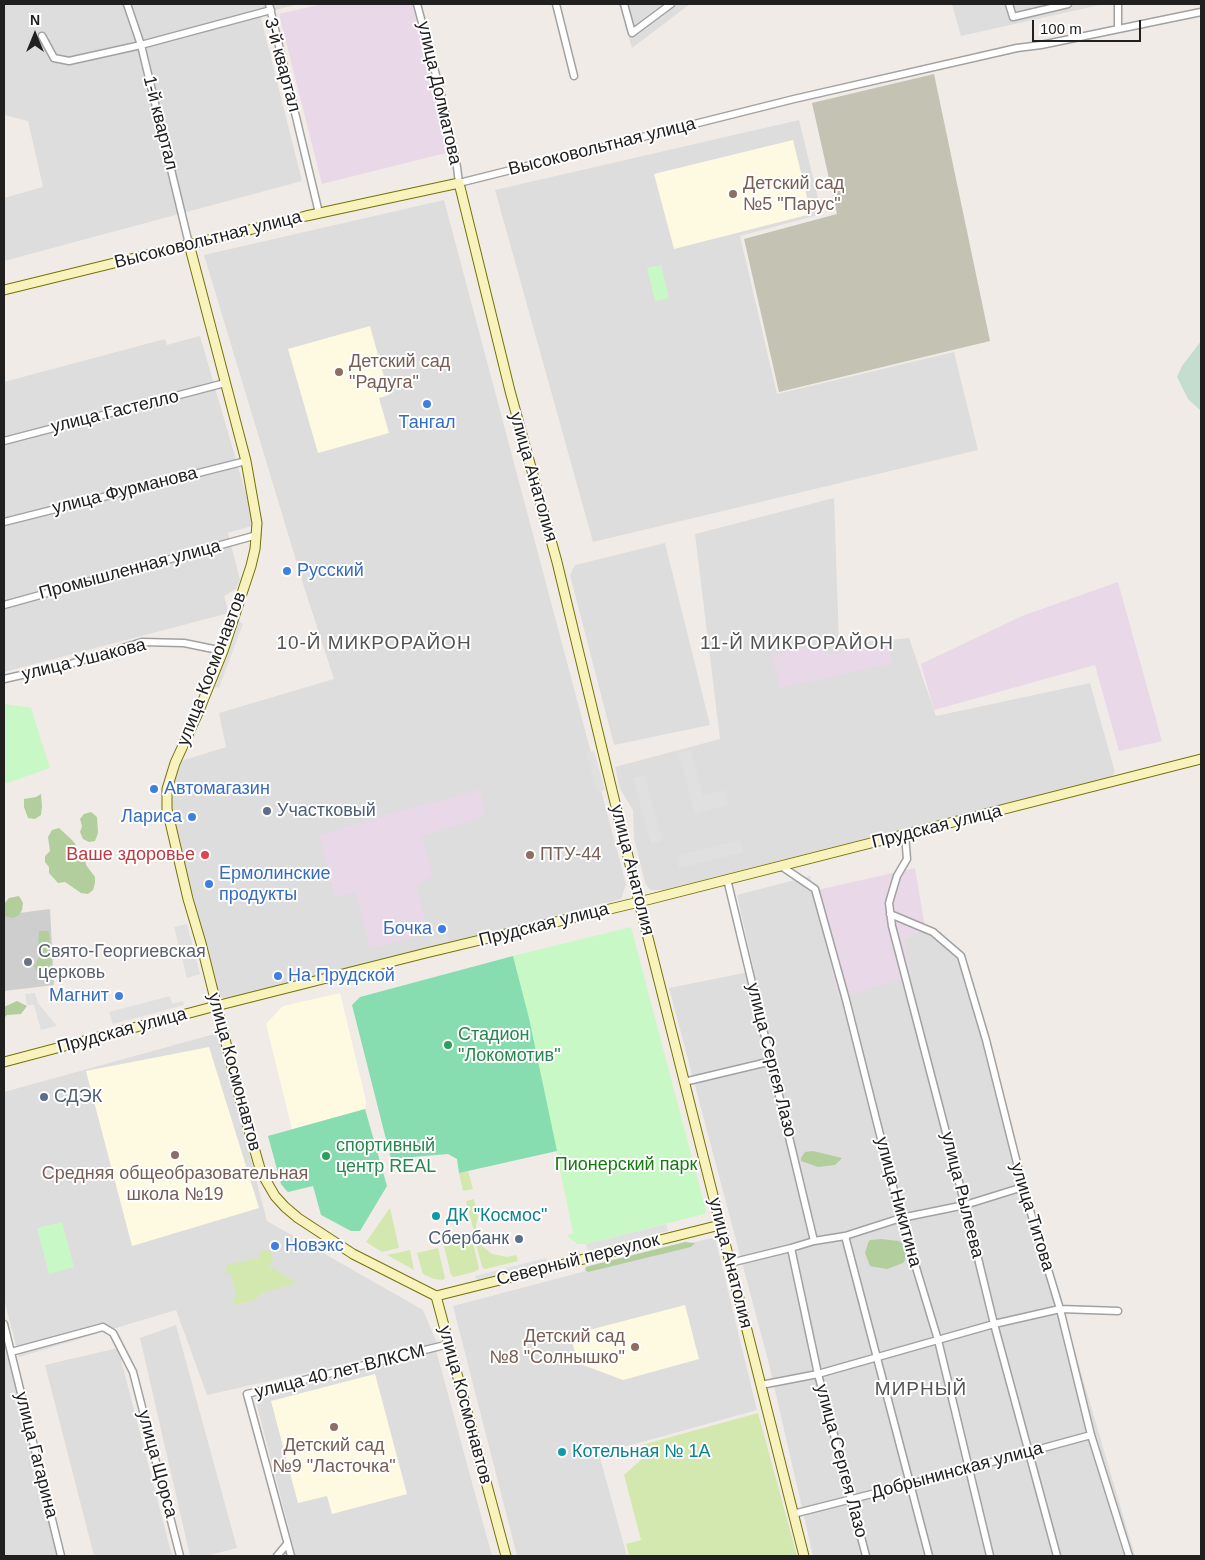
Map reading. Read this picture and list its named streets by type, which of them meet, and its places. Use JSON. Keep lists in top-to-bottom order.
{
  "streets": {
    "street": [
      "3-й квартал",
      "улица Долматова",
      "1-й квартал",
      "Высоковольтная улица",
      "улица Гастелло",
      "улица Анатолия",
      "улица Фурманова",
      "Промышленная улица",
      "улица Ушакова",
      "улица Космонавтов",
      "Прудская улица",
      "улица Сергея Лазо",
      "улица Рылеева",
      "улица Никитина",
      "улица Титова",
      "Северный переулок",
      "улица 40 лет ВЛКСМ",
      "улица Гагарина",
      "улица Щорса",
      "Добрынинская улица"
    ]
  },
  "crossings": [
    ["3-й квартал", "1-й квартал"],
    ["3-й квартал", "Высоковольтная улица"],
    ["улица Долматова", "Высоковольтная улица"],
    ["улица Долматова", "улица Анатолия"],
    ["1-й квартал", "Высоковольтная улица"],
    ["1-й квартал", "улица Космонавтов"],
    ["Высоковольтная улица", "улица Анатолия"],
    ["Высоковольтная улица", "улица Космонавтов"],
    ["улица Гастелло", "улица Космонавтов"],
    ["улица Анатолия", "Прудская улица"],
    ["улица Анатолия", "Северный переулок"],
    ["улица Анатолия", "Добрынинская улица"],
    ["улица Фурманова", "улица Космонавтов"],
    ["Промышленная улица", "улица Космонавтов"],
    ["улица Ушакова", "улица Космонавтов"],
    ["улица Космонавтов", "Прудская улица"],
    ["улица Космонавтов", "Северный переулок"],
    ["улица Космонавтов", "улица 40 лет ВЛКСМ"],
    ["Прудская улица", "улица Сергея Лазо"],
    ["Прудская улица", "улица Рылеева"],
    ["Прудская улица", "улица Никитина"],
    ["улица Сергея Лазо", "Добрынинская улица"],
    ["улица Рылеева", "улица Титова"],
    ["улица Рылеева", "Добрынинская улица"],
    ["улица Никитина", "Добрынинская улица"],
    ["улица Титова", "Добрынинская улица"],
    ["улица Гагарина", "улица Щорса"]
  ],
  "districts": ["10-Й МИКРОРАЙОН", "11-Й МИКРОРАЙОН", "МИРНЫЙ"],
  "parks": ["Пионерский парк"],
  "places": [
    "Детский сад №5 \"Парус\"",
    "Детский сад \"Радуга\"",
    "Тангал",
    "Русский",
    "Автомагазин",
    "Участковый",
    "Лариса",
    "Ваше здоровье",
    "ПТУ-44",
    "Ермолинские продукты",
    "Бочка",
    "Свято-Георгиевская церковь",
    "На Прудской",
    "Магнит",
    "Стадион \"Локомотив\"",
    "СДЭК",
    "Средняя общеобразовательная школа №19",
    "спортивный центр REAL",
    "ДК \"Космос\"",
    "Сбербанк",
    "Новэкс",
    "Детский сад №8 \"Солнышко\"",
    "Детский сад №9 \"Ласточка\"",
    "Котельная № 1А"
  ],
  "scale_bar": "100 m",
  "north": "top"
}
